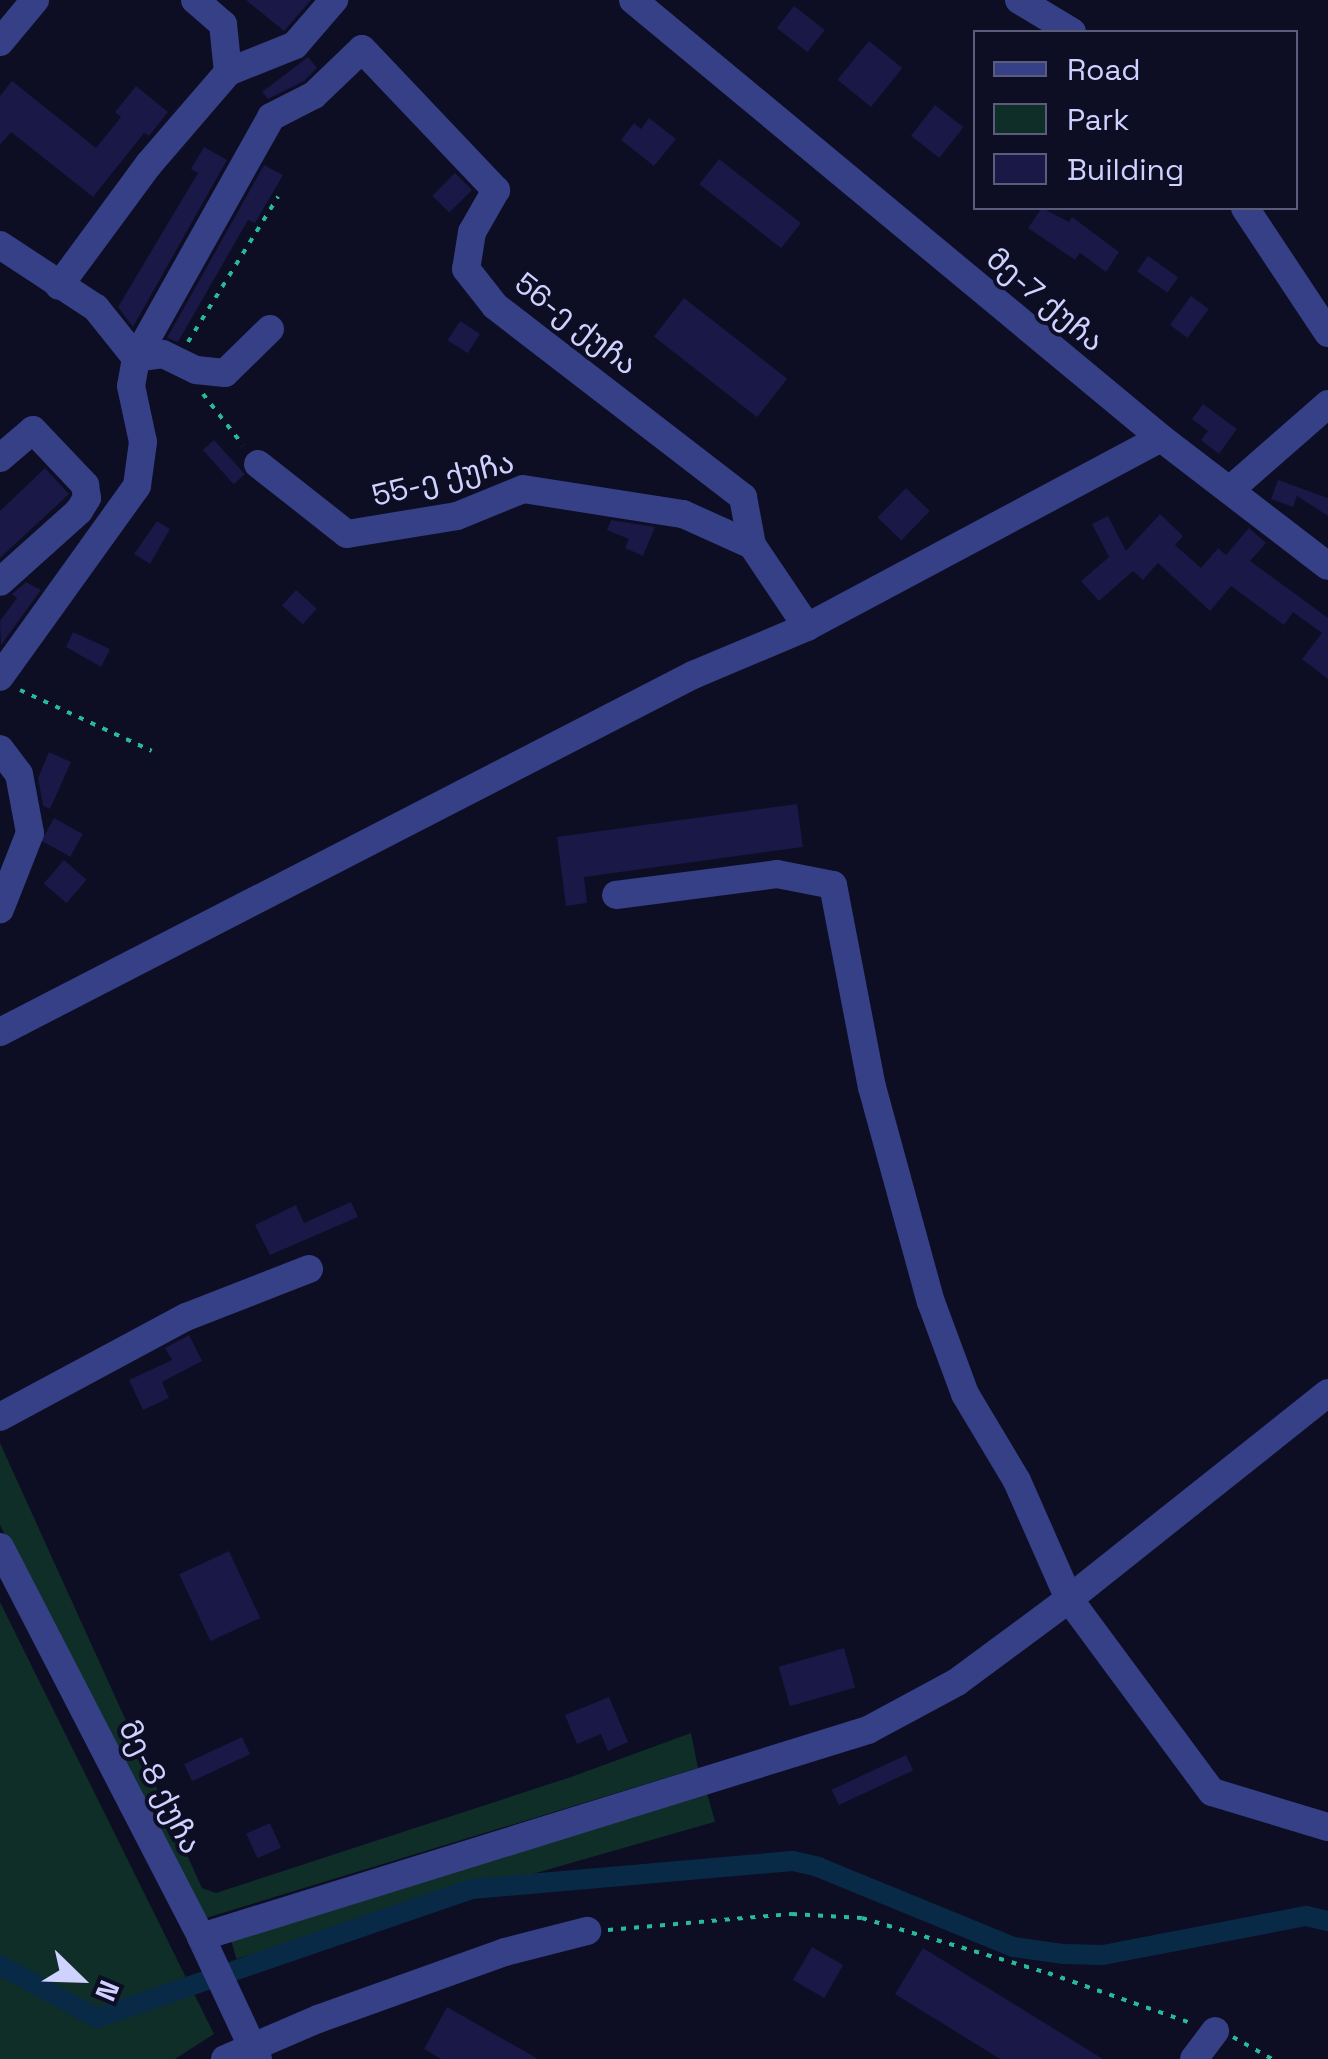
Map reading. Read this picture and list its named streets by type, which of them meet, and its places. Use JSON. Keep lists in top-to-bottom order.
{
  "streets": {
    "street": [
      "მე-7 ქუჩა",
      "56-ე ქუჩა",
      "55-ე ქუჩა",
      "მე-8 ქუჩა"
    ]
  },
  "crossings": [
    ["56-ე ქუჩა", "55-ე ქუჩა"]
  ],
  "legend": ["Road", "Park", "Building"],
  "north": "bottom right"
}
